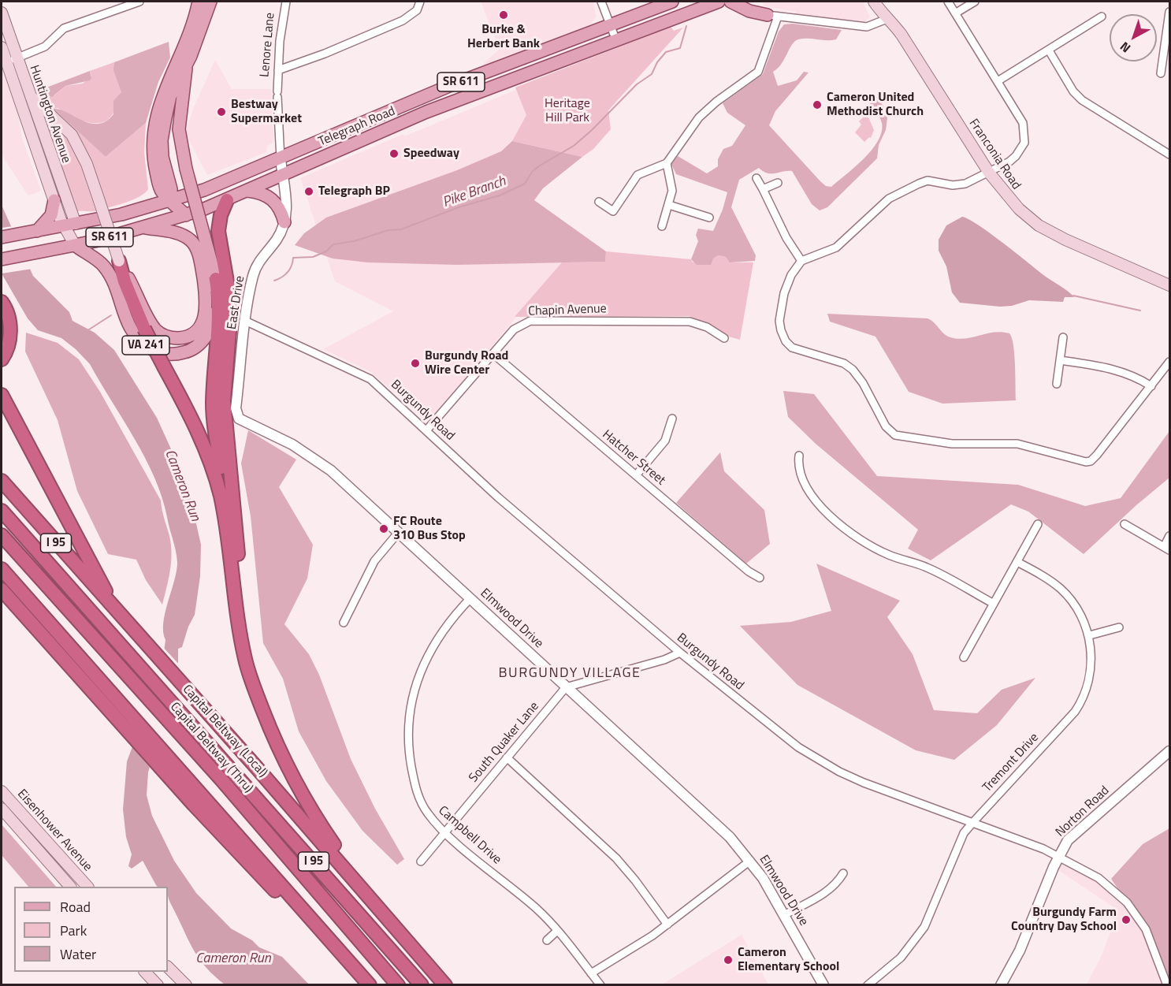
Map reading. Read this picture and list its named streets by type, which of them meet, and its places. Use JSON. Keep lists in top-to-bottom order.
{
  "streets": {
    "highway": ["I 95", "Capital Beltway (Local)", "Capital Beltway (Thru)"],
    "main road": [
      "SR 611",
      "Huntington Avenue",
      "Telegraph Road",
      "Franconia Road",
      "VA 241",
      "Eisenhower Avenue"
    ],
    "street": [
      "Lenore Lane",
      "East Drive",
      "Chapin Avenue",
      "Burgundy Road",
      "Hatcher Street",
      "Elmwood Drive",
      "South Quaker Lane",
      "Tremont Drive",
      "Norton Road",
      "Campbell Drive"
    ]
  },
  "crossings": [
    ["Lenore Lane", "Telegraph Road"],
    ["Lenore Lane", "East Drive"],
    ["Huntington Avenue", "Telegraph Road"],
    ["Huntington Avenue", "VA 241"],
    ["Telegraph Road", "East Drive"],
    ["Telegraph Road", "VA 241"],
    ["East Drive", "Burgundy Road"],
    ["East Drive", "Elmwood Drive"],
    ["Chapin Avenue", "Burgundy Road"],
    ["Chapin Avenue", "Hatcher Street"],
    ["Burgundy Road", "Tremont Drive"],
    ["Burgundy Road", "Norton Road"],
    ["Elmwood Drive", "South Quaker Lane"],
    ["Elmwood Drive", "Campbell Drive"],
    ["South Quaker Lane", "Campbell Drive"]
  ],
  "districts": ["BURGUNDY VILLAGE"],
  "water": ["Pike Branch", "Cameron Run"],
  "parks": ["Heritage Hill Park"],
  "places": [
    "Burke & Herbert Bank",
    "Cameron United Methodist Church",
    "Bestway Supermarket",
    "Speedway",
    "Telegraph BP",
    "Burgundy Road Wire Center",
    "FC Route 310 Bus Stop",
    "Burgundy Farm Country Day School",
    "Cameron Elementary School"
  ],
  "legend": ["Road", "Park", "Water"],
  "north": "bottom left"
}
